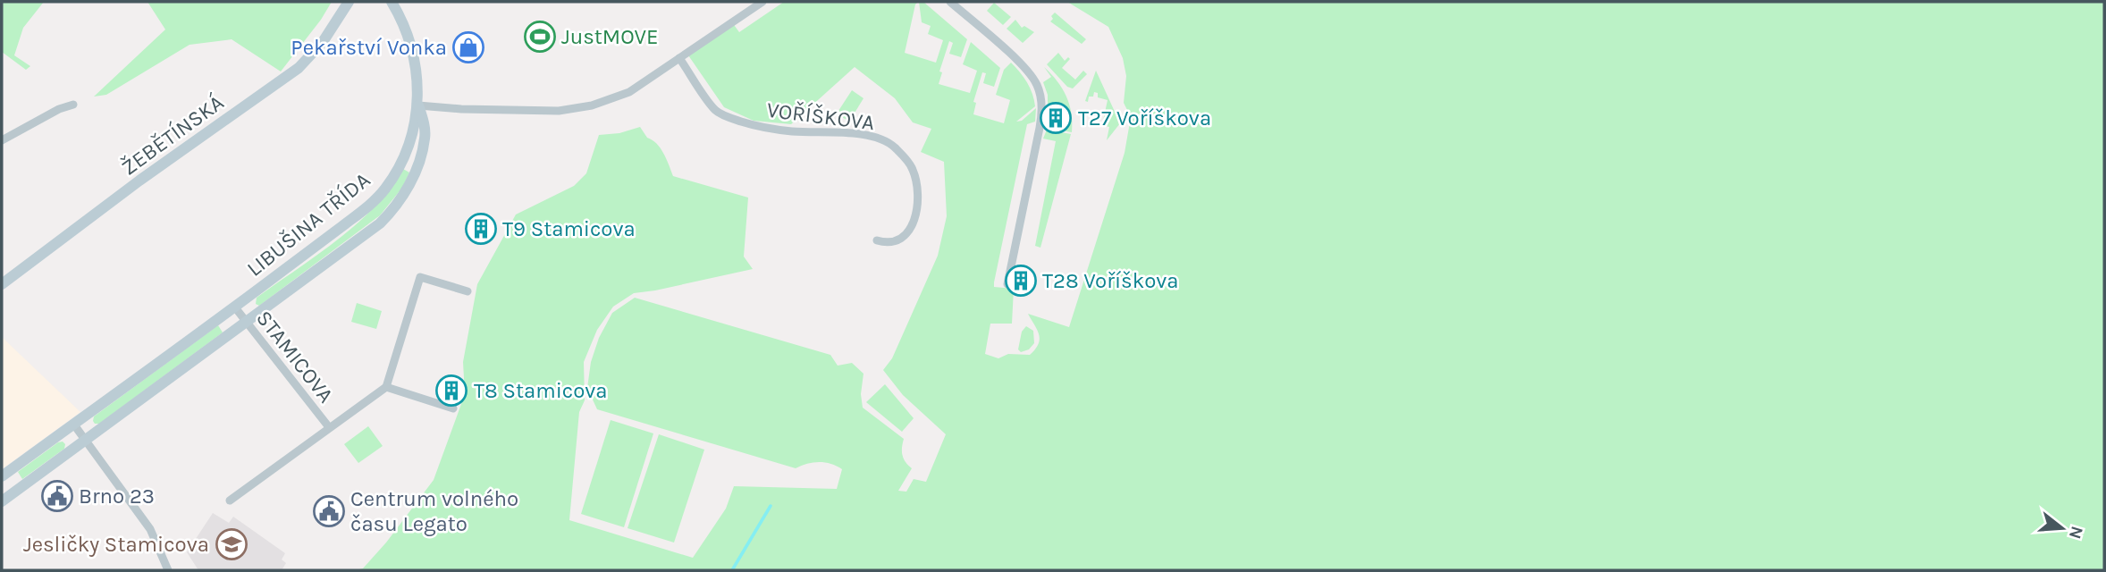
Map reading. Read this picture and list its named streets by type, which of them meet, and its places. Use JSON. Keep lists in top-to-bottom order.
{
  "streets": {
    "street": [
      "VOŘÍŠKOVA",
      "ŽEBĚTÍNSKÁ",
      "LIBUŠINA TŘÍDA",
      "STAMICOVA"
    ]
  },
  "crossings": [
    ["LIBUŠINA TŘÍDA", "STAMICOVA"]
  ],
  "places": {
    "sports": ["JustMOVE"],
    "shop": ["Pekařství Vonka"],
    "building": [
      "T27 Voříškova",
      "T9 Stamicova",
      "T28 Voříškova",
      "T8 Stamicova"
    ],
    "public building": ["Brno 23", "Centrum volného času Legato"],
    "school or university": ["Jesličky Stamicova"]
  },
  "north": "right"
}
